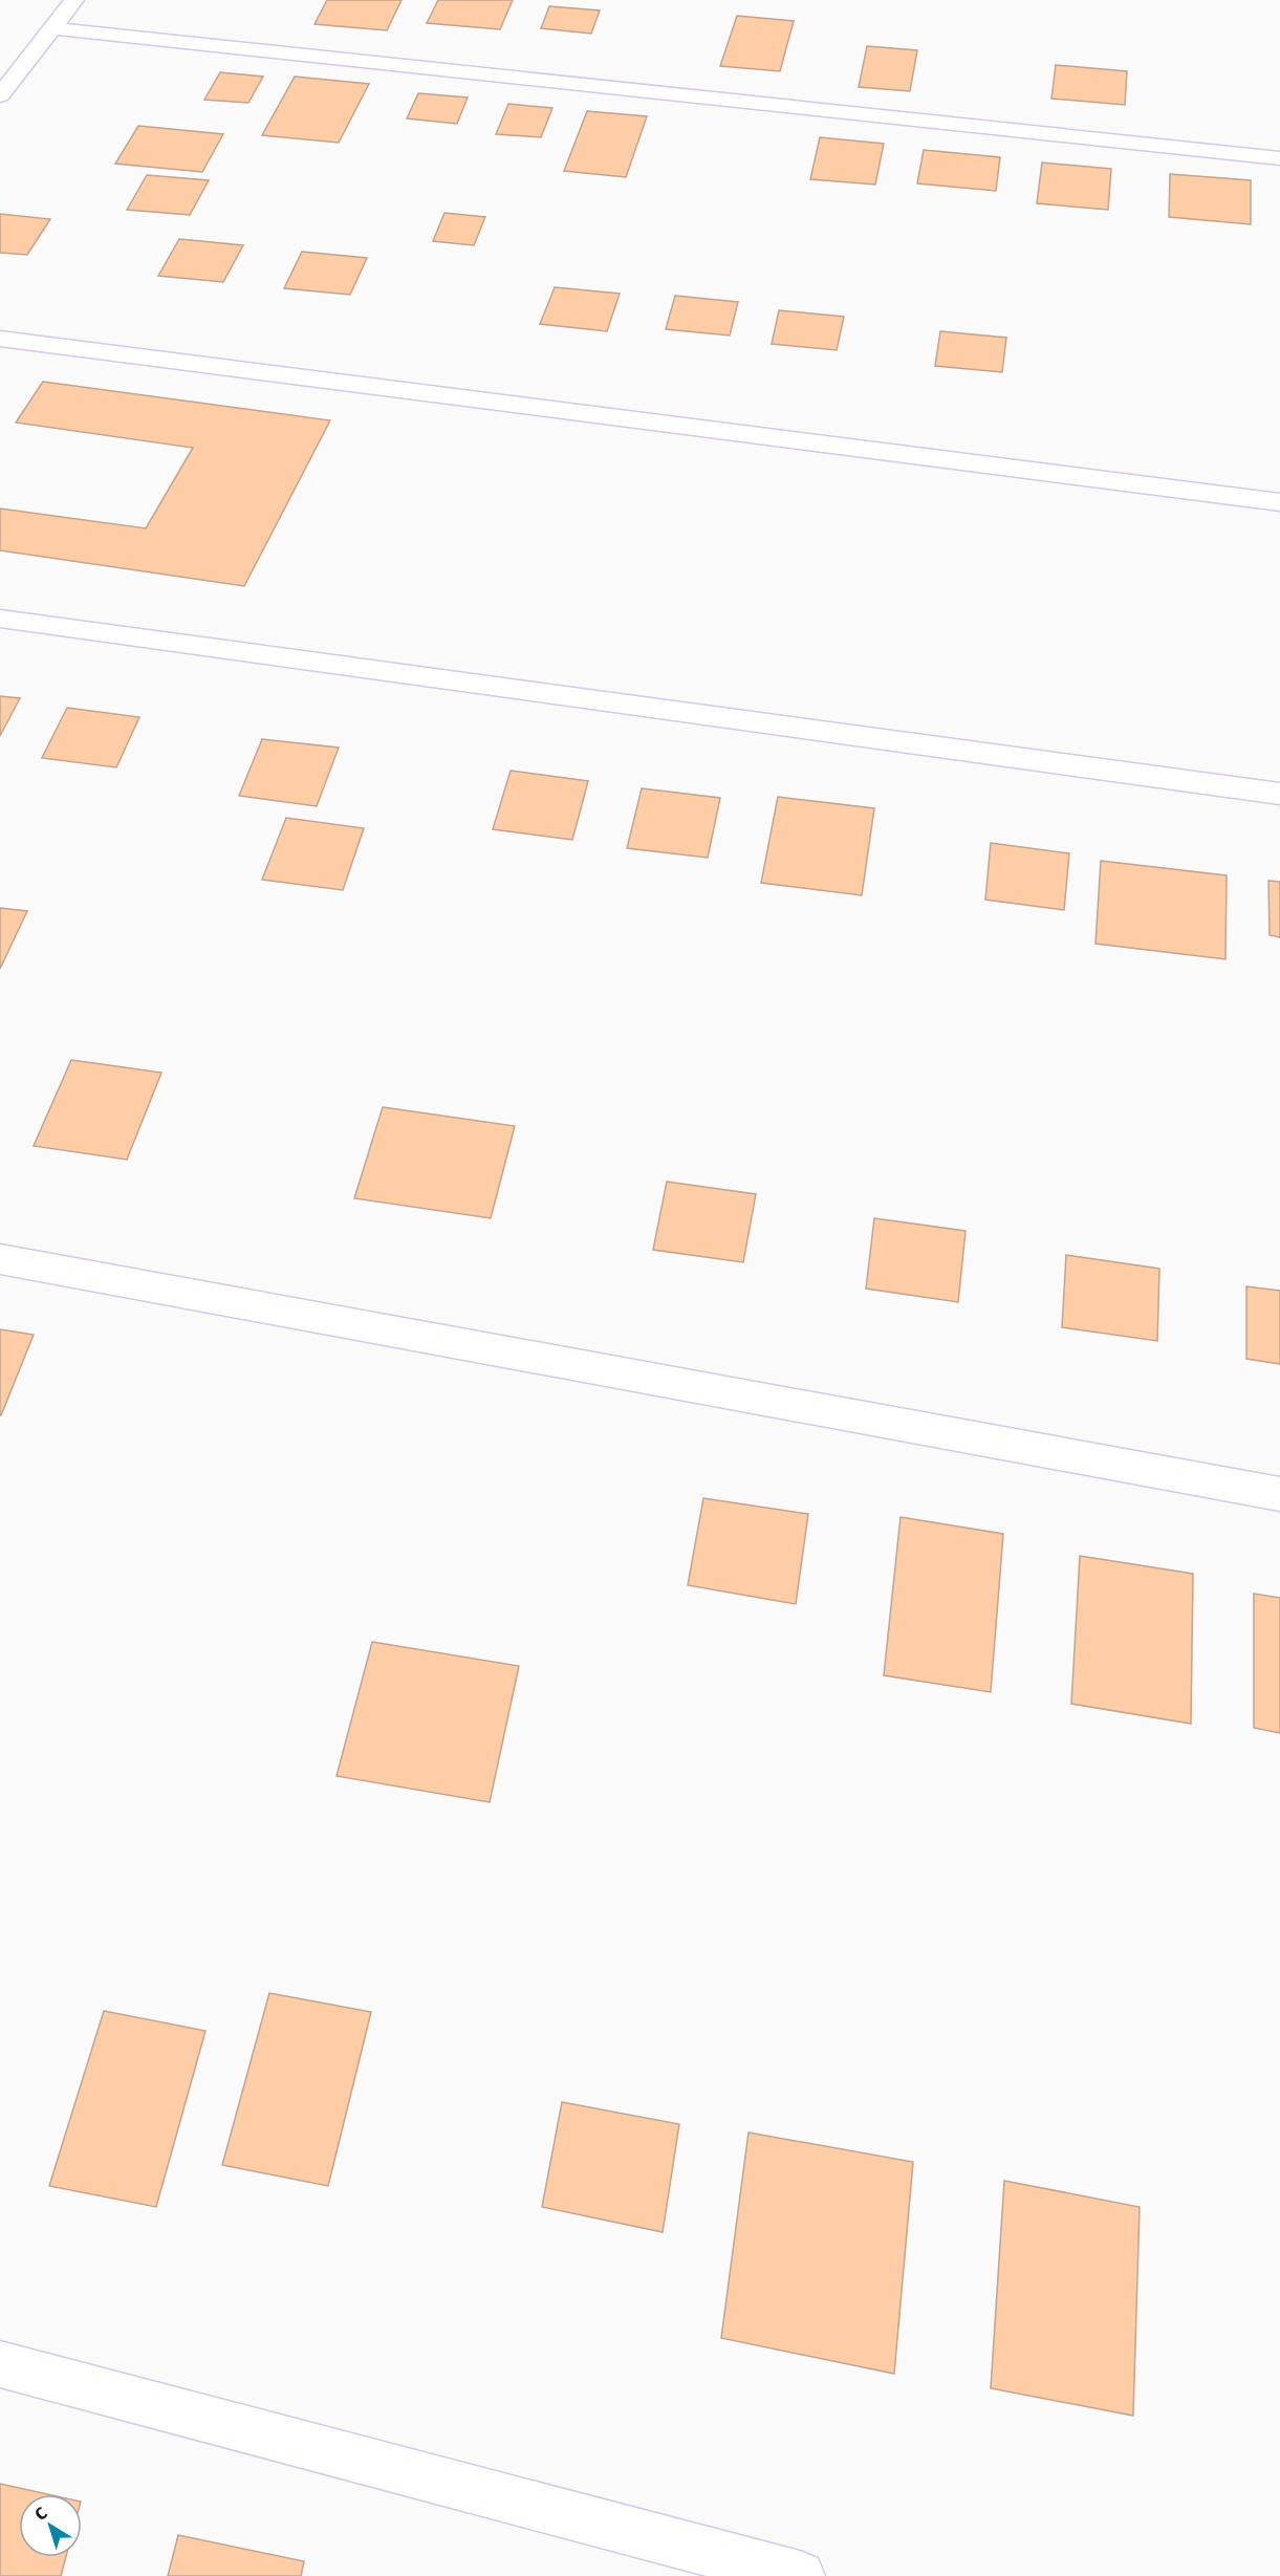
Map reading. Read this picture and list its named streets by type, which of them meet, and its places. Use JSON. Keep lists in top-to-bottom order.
{
  "north": "top left"
}
